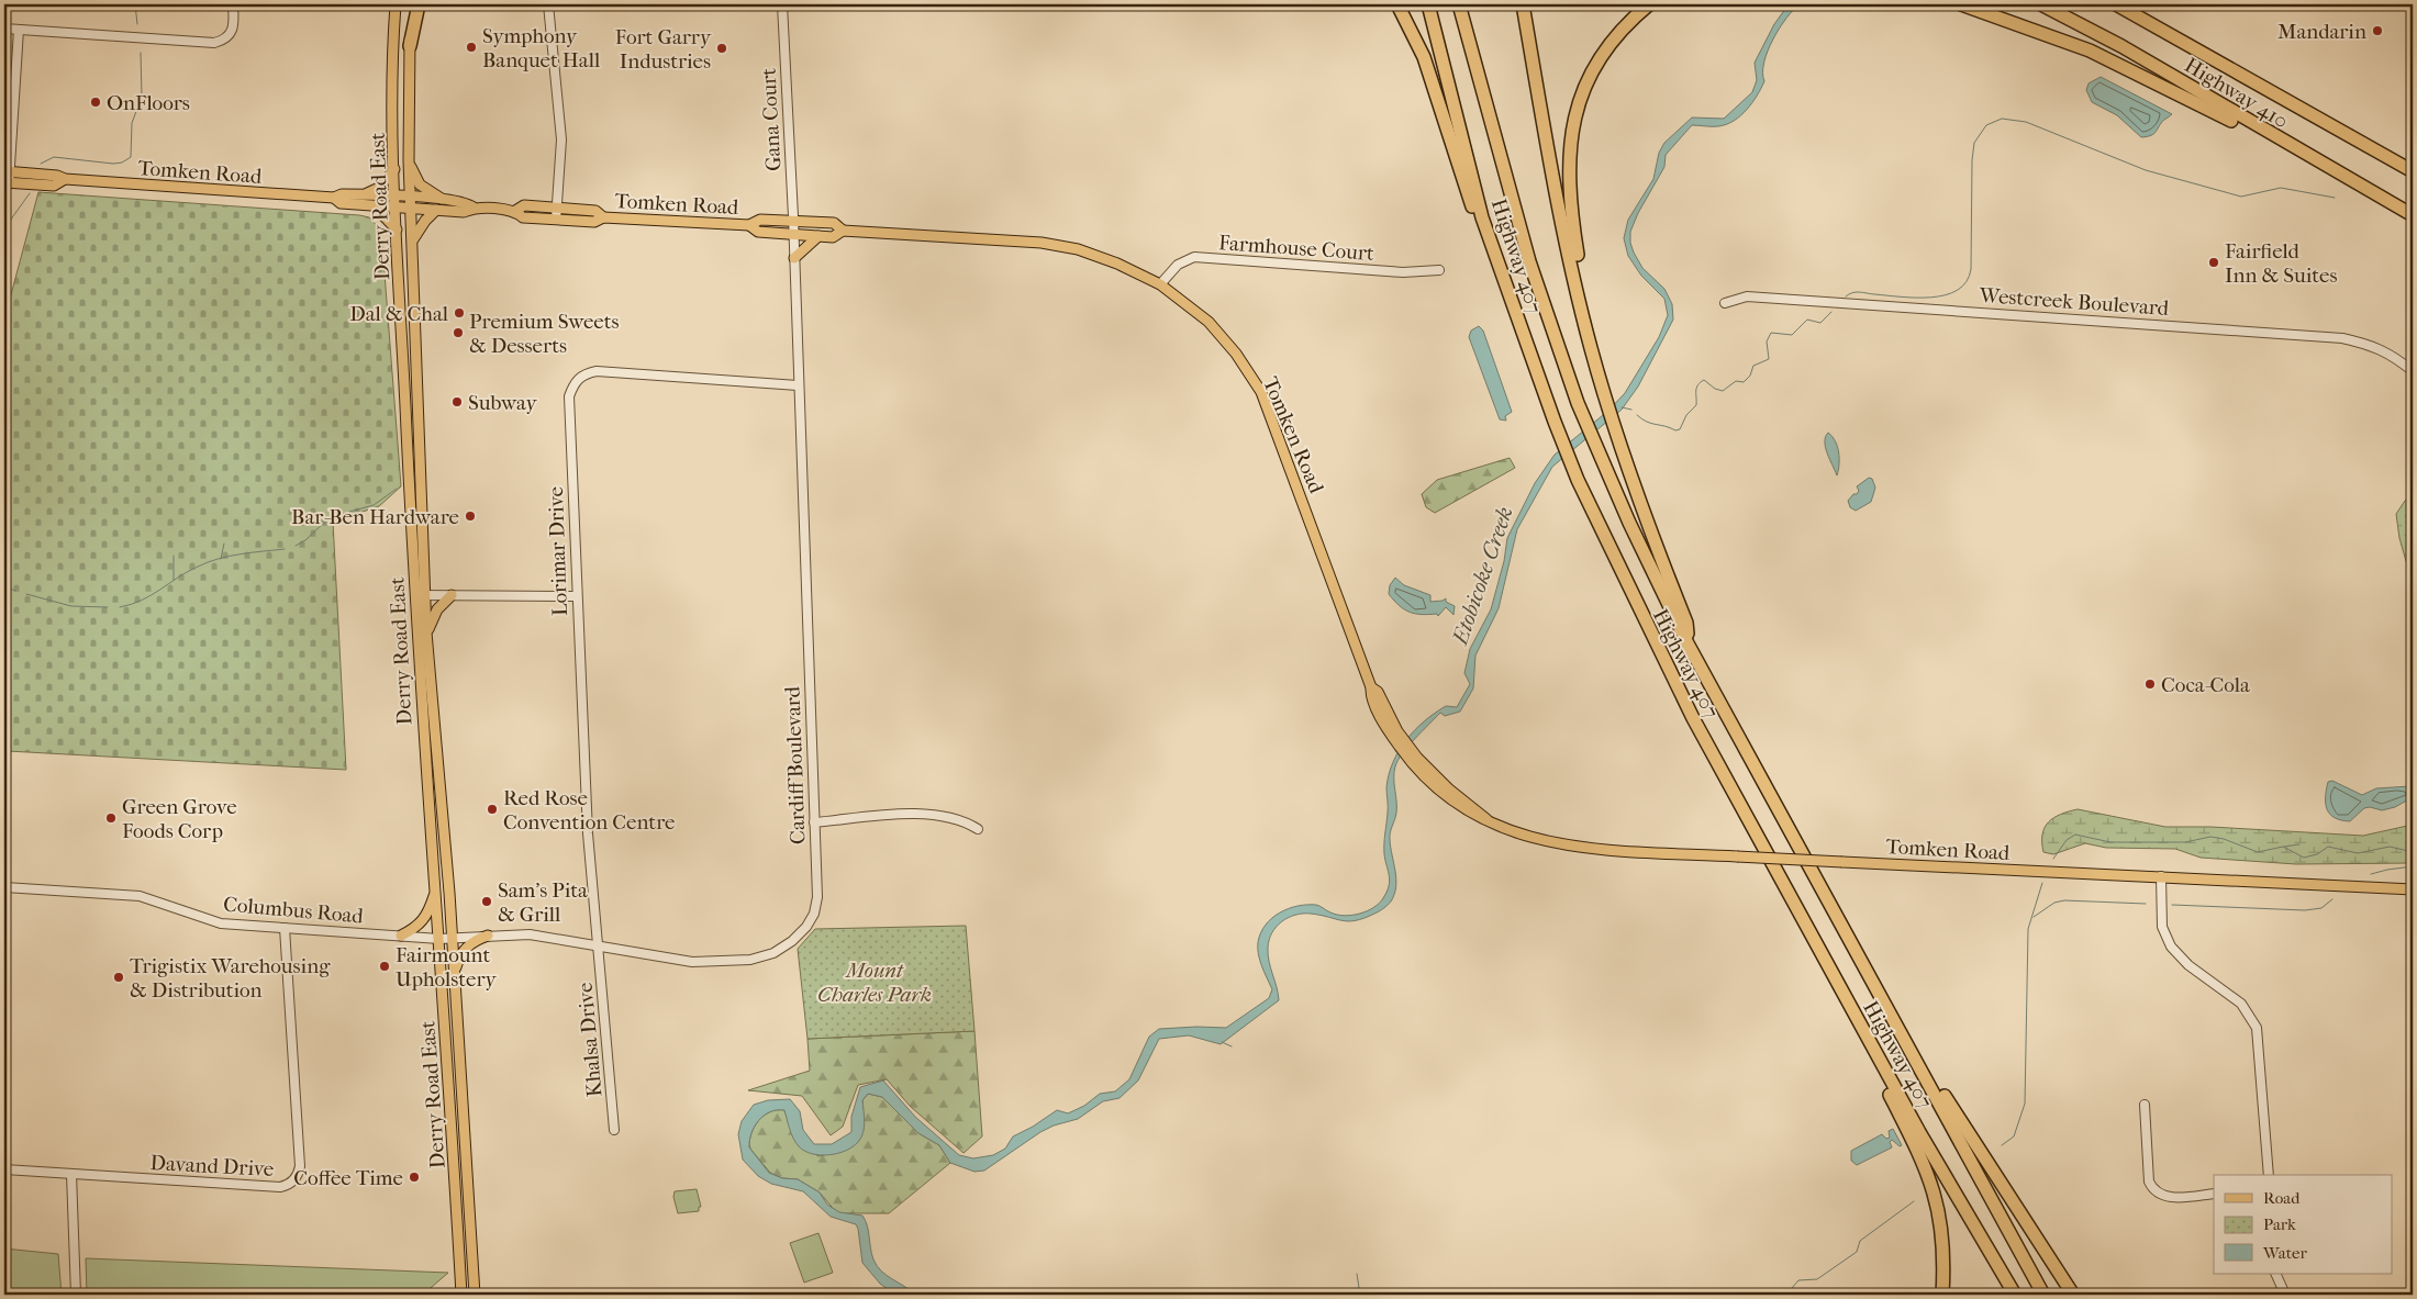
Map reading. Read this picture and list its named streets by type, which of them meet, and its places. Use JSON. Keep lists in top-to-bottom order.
{
  "streets": {
    "highway": ["Highway 410", "Highway 407"],
    "main road": ["Tomken Road", "Derry Road East"],
    "street": [
      "Gana Court",
      "Farmhouse Court",
      "Westcreek Boulevard",
      "Lorimar Drive",
      "Cardiff Boulevard",
      "Columbus Road",
      "Khalsa Drive",
      "Davand Drive"
    ]
  },
  "crossings": [
    ["Gana Court", "Tomken Road"],
    ["Gana Court", "Cardiff Boulevard"],
    ["Tomken Road", "Derry Road East"],
    ["Tomken Road", "Farmhouse Court"],
    ["Tomken Road", "Cardiff Boulevard"],
    ["Derry Road East", "Cardiff Boulevard"],
    ["Derry Road East", "Columbus Road"],
    ["Lorimar Drive", "Cardiff Boulevard"],
    ["Lorimar Drive", "Khalsa Drive"],
    ["Cardiff Boulevard", "Columbus Road"],
    ["Cardiff Boulevard", "Khalsa Drive"],
    ["Columbus Road", "Davand Drive"]
  ],
  "water": ["Etobicoke Creek"],
  "parks": ["Mount Charles Park"],
  "places": [
    "Mandarin",
    "Symphony Banquet Hall",
    "Fort Garry Industries",
    "OnFloors",
    "Fairfield Inn & Suites",
    "Dal & Chal",
    "Premium Sweets & Desserts",
    "Subway",
    "Bar-Ben Hardware",
    "Coca-Cola",
    "Red Rose Convention Centre",
    "Green Grove Foods Corp",
    "Sam’s Pita & Grill",
    "Fairmount Upholstery",
    "Trigistix Warehousing & Distribution",
    "Coffee Time"
  ],
  "legend": ["Road", "Park", "Water"]
}
